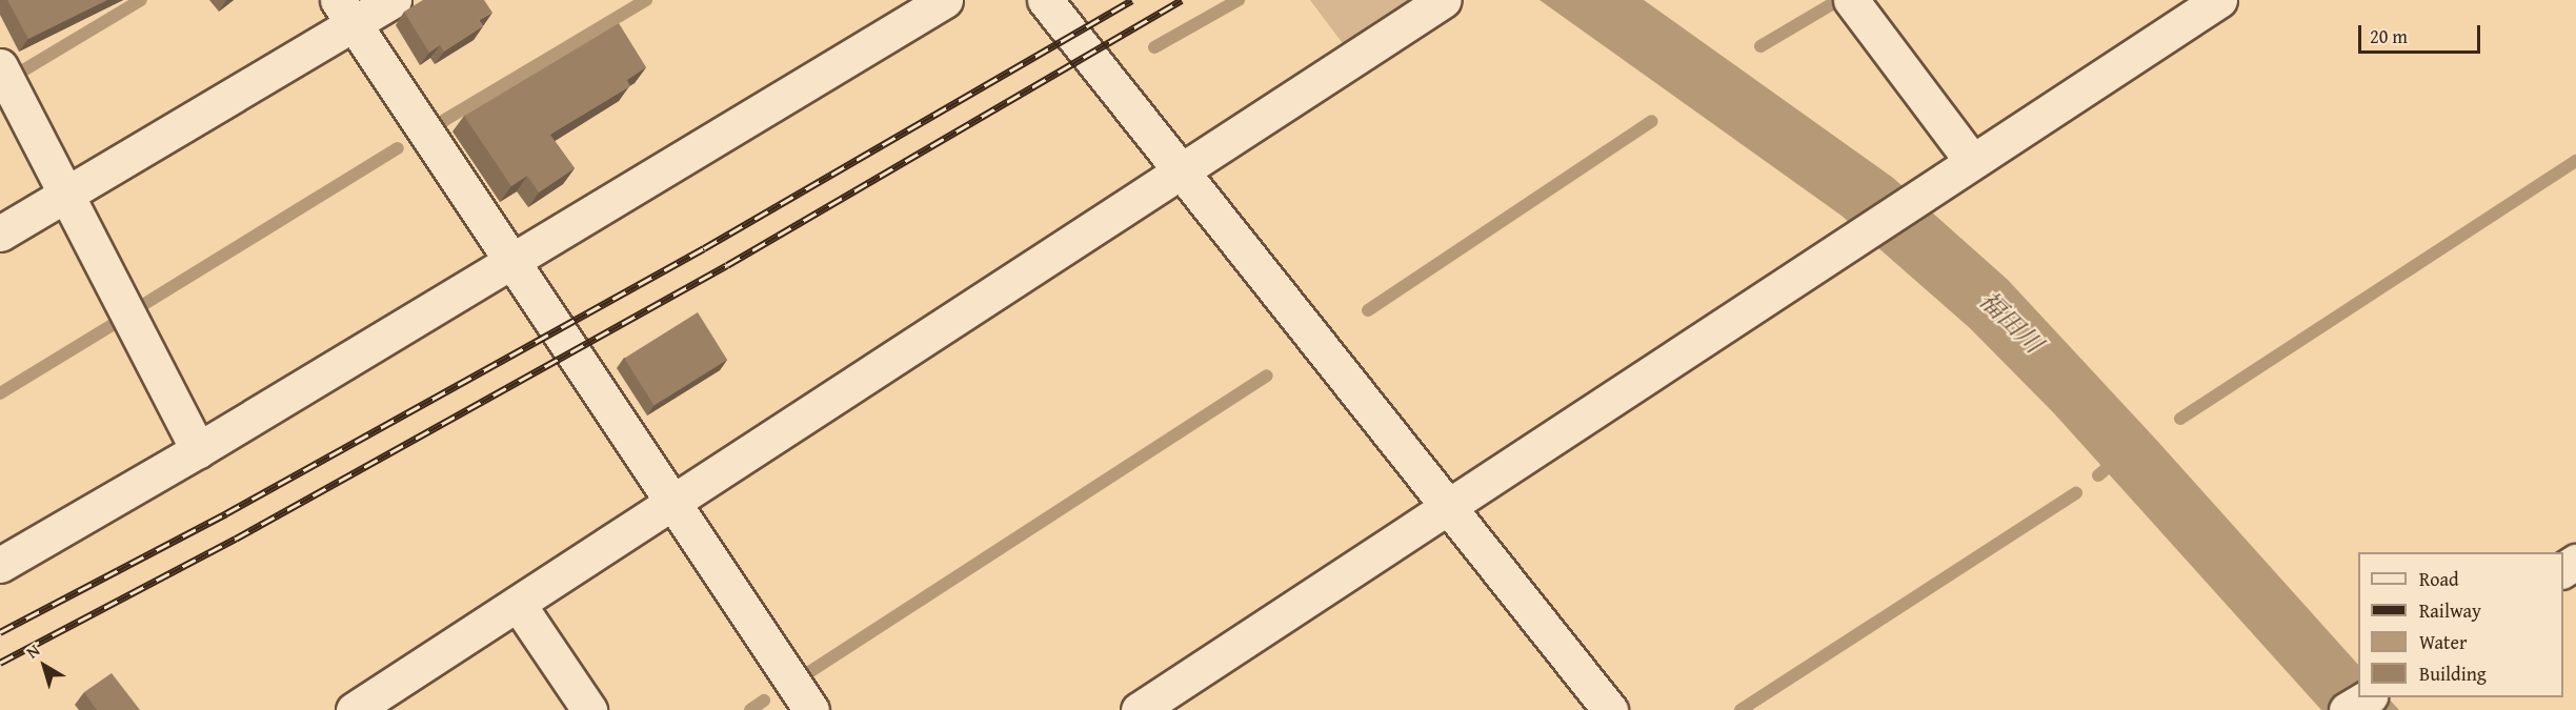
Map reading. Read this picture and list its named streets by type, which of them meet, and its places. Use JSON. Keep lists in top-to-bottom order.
{
  "water": ["福田川"],
  "legend": [
    "Road",
    "Railway",
    "Water",
    "Building"
  ],
  "scale_bar": "20 m",
  "north": "top left"
}
